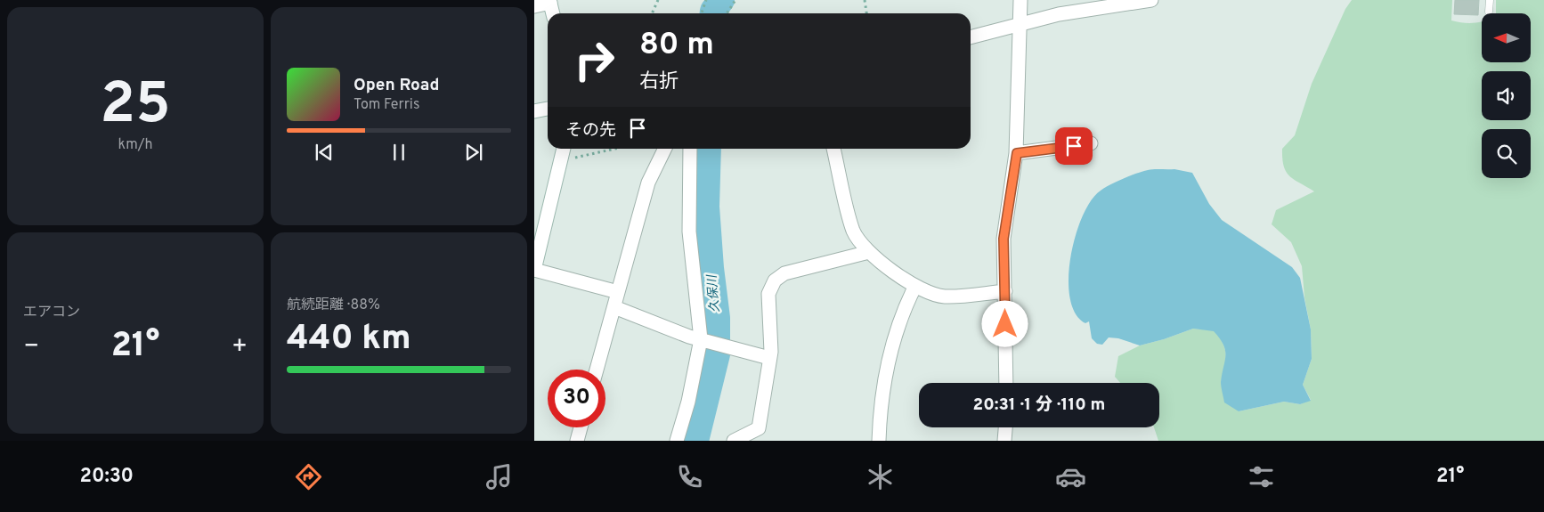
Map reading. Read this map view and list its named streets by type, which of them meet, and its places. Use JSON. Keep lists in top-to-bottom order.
{
  "water": ["久保川"],
  "north": "left",
  "page": {
    "tile": [
      ["25", "km/h"],
      "エアコン",
      ["航続距離 · 88%", "440 km"]
    ],
    "turn": ["80 m", "右折"],
    "song": ["Open Road", "Tom Ferris"],
    "then": "その先",
    "heat": ["−", "21°", "+"],
    "limit": "30",
    "trip": "20:31 · 1 分 · 110 m",
    "tabs": ["20:30", "21°"]
  }
}
